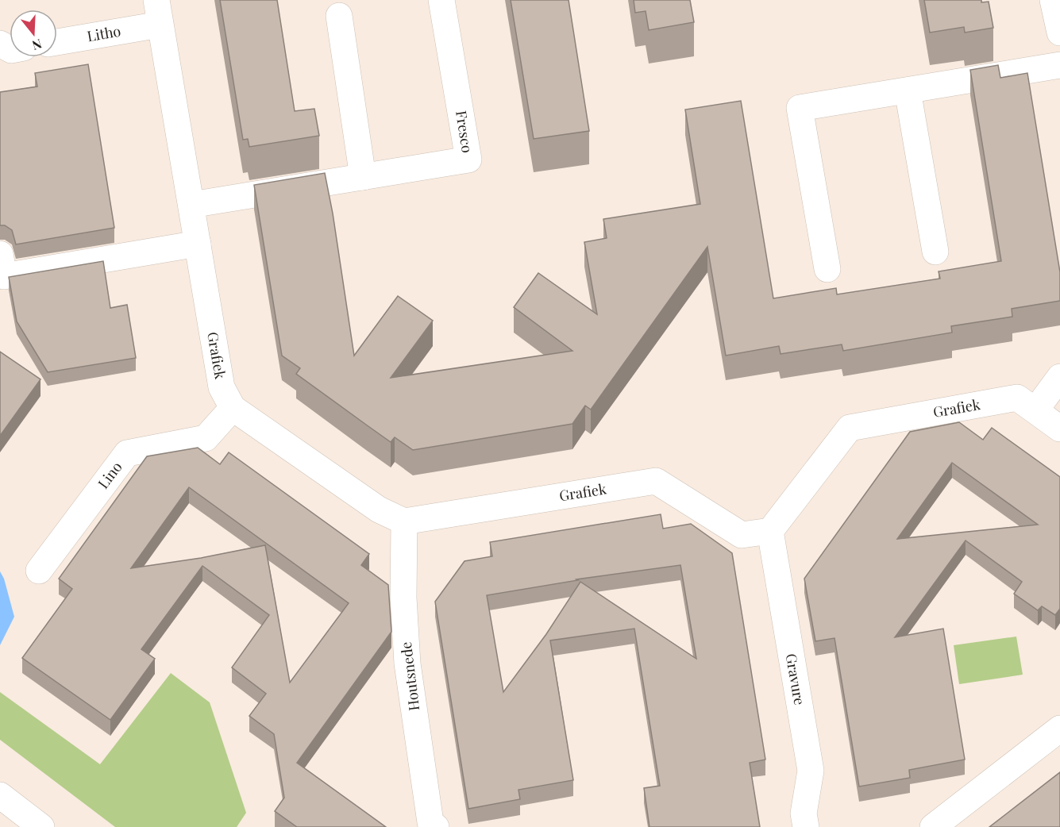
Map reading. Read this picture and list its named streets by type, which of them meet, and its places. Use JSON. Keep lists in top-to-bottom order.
{
  "streets": {
    "street": [
      "Litho",
      "Fresco",
      "Grafiek",
      "Lino",
      "Houtsnede",
      "Gravure"
    ]
  },
  "crossings": [
    ["Litho", "Grafiek"],
    ["Fresco", "Grafiek"],
    ["Grafiek", "Lino"],
    ["Grafiek", "Houtsnede"],
    ["Grafiek", "Gravure"]
  ],
  "north": "bottom"
}
